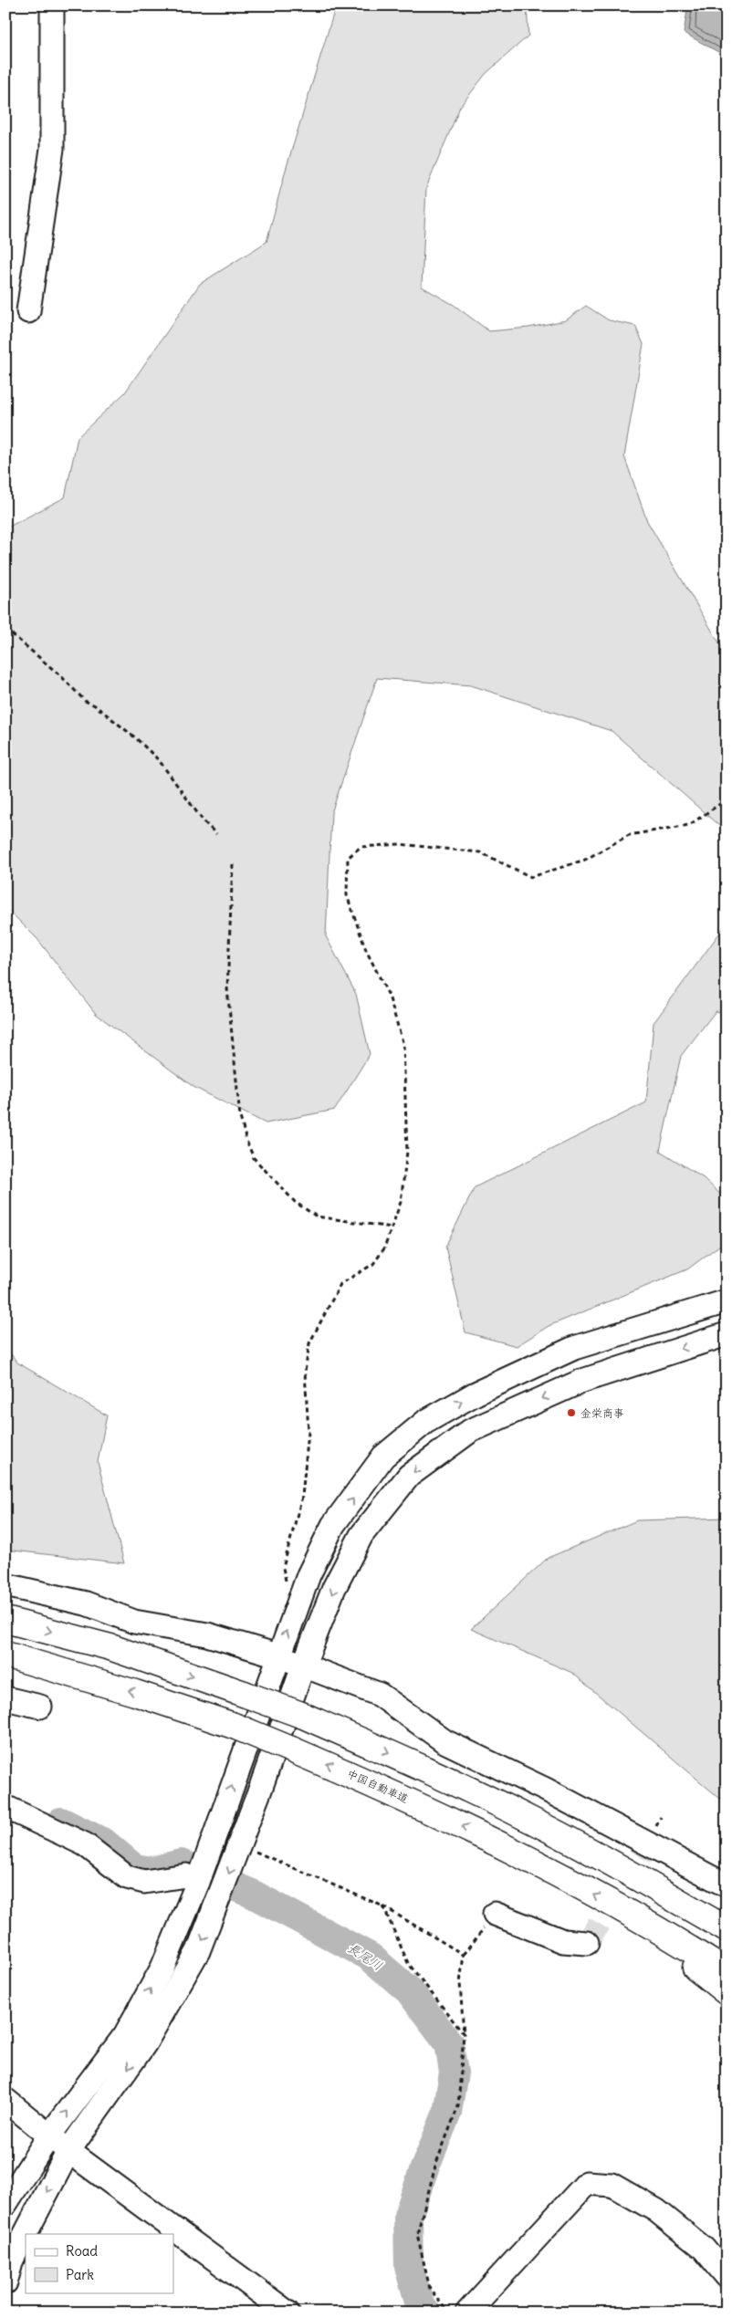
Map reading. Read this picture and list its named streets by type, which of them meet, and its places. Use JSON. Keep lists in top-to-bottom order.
{
  "streets": {
    "highway": ["中国自動車道"]
  },
  "water": ["長尾川"],
  "places": ["金栄商事"],
  "legend": ["Road", "Park"]
}
